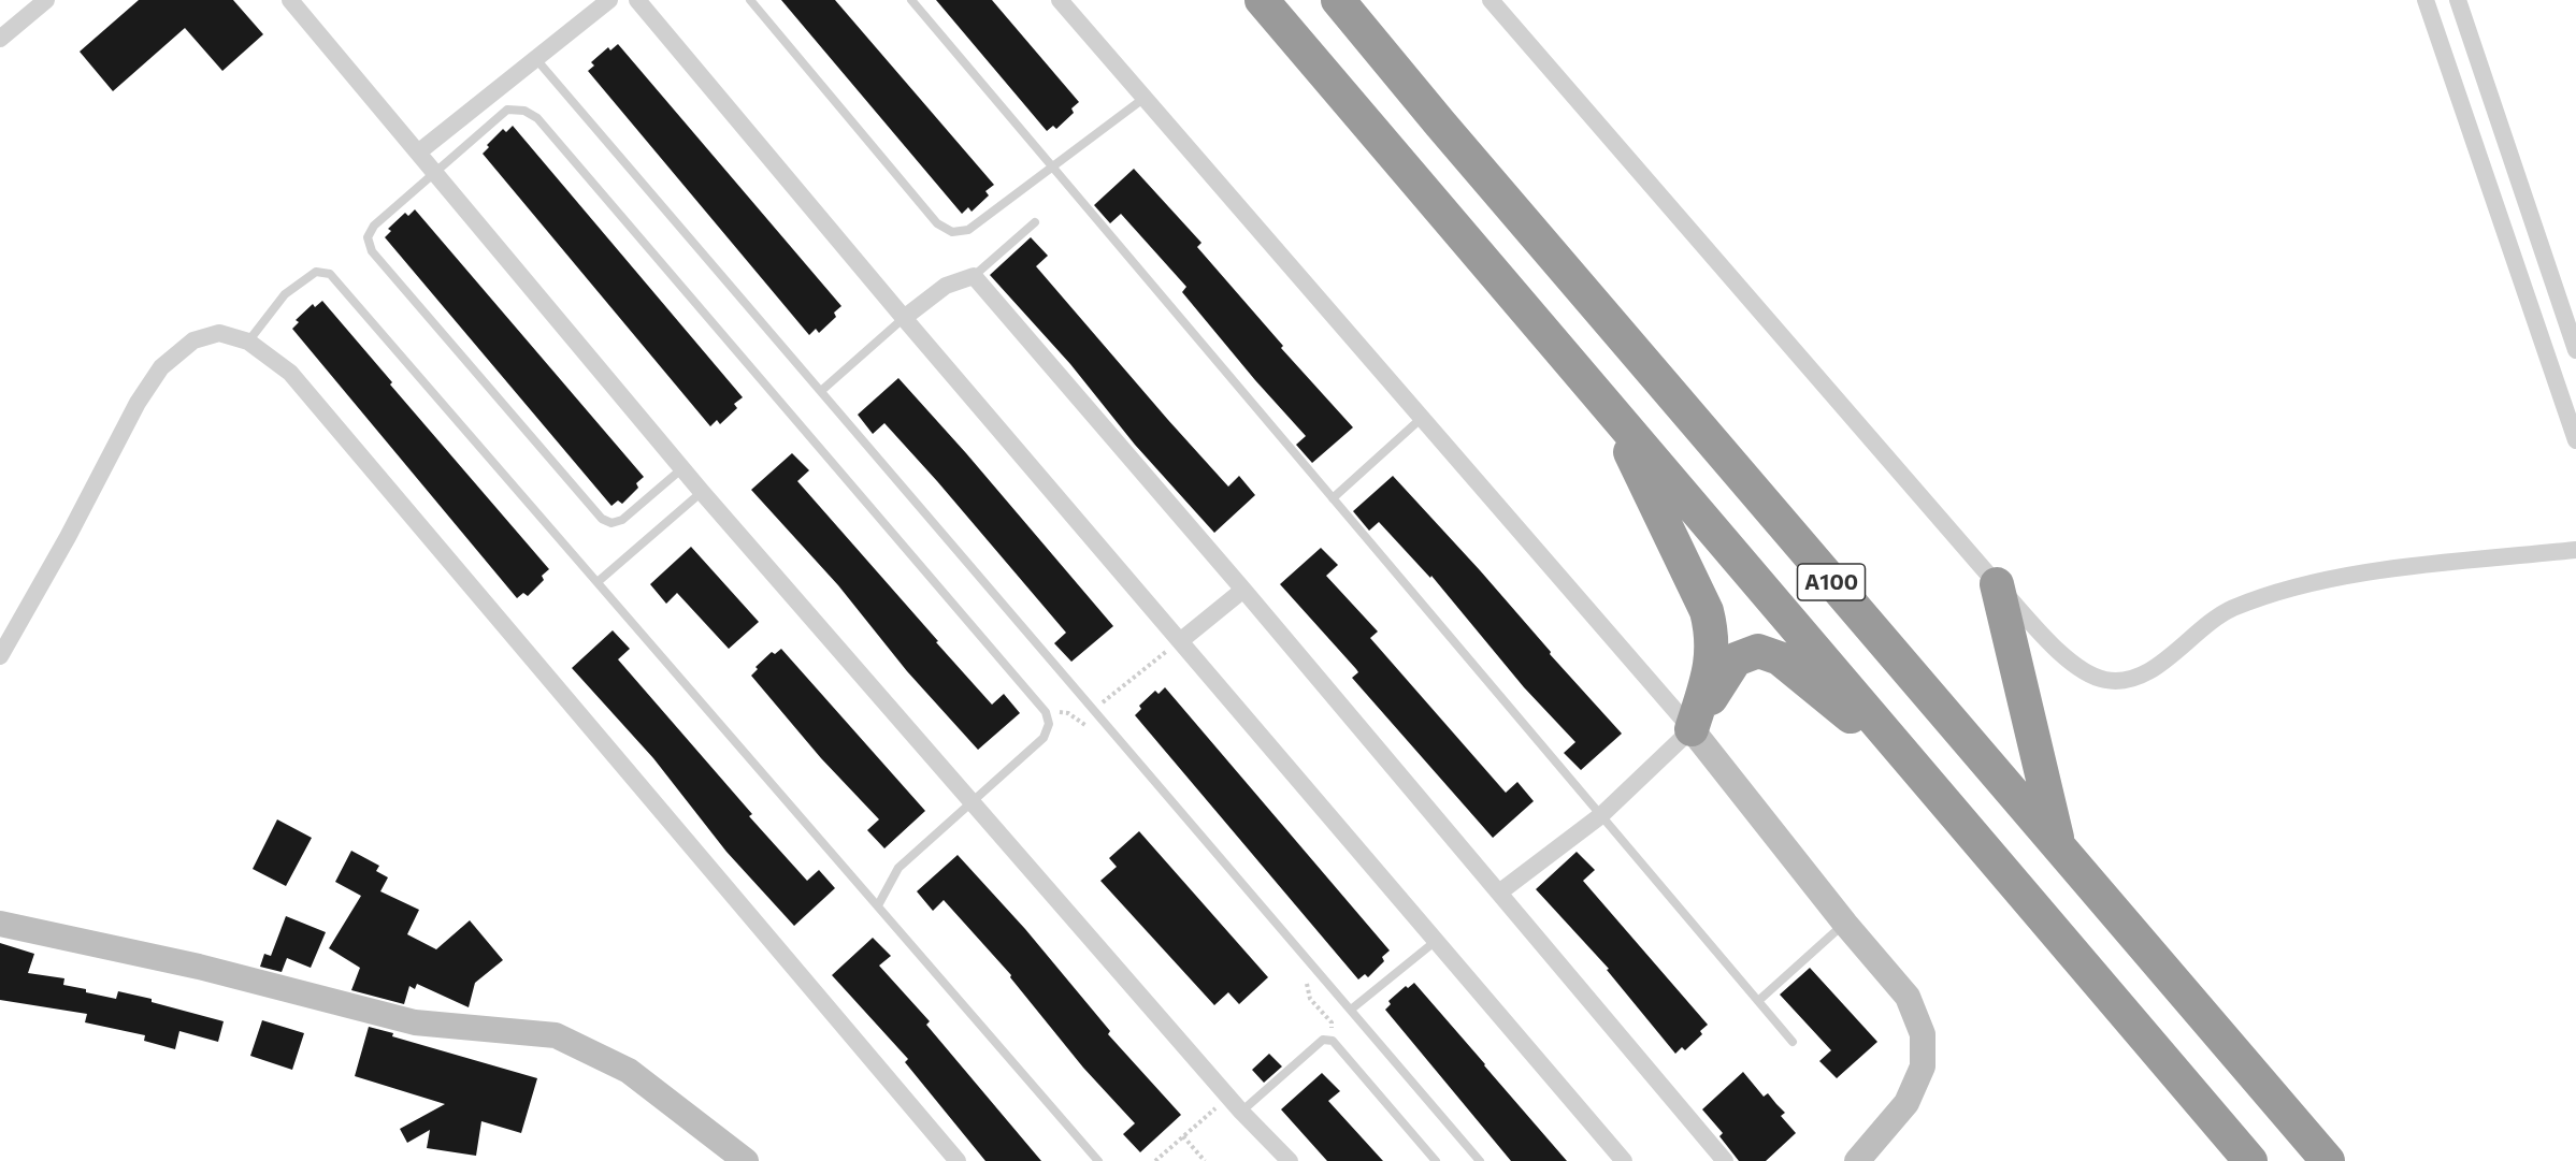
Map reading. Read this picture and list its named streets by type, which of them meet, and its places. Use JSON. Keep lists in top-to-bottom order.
{
  "streets": {
    "highway": ["A100"]
  }
}
